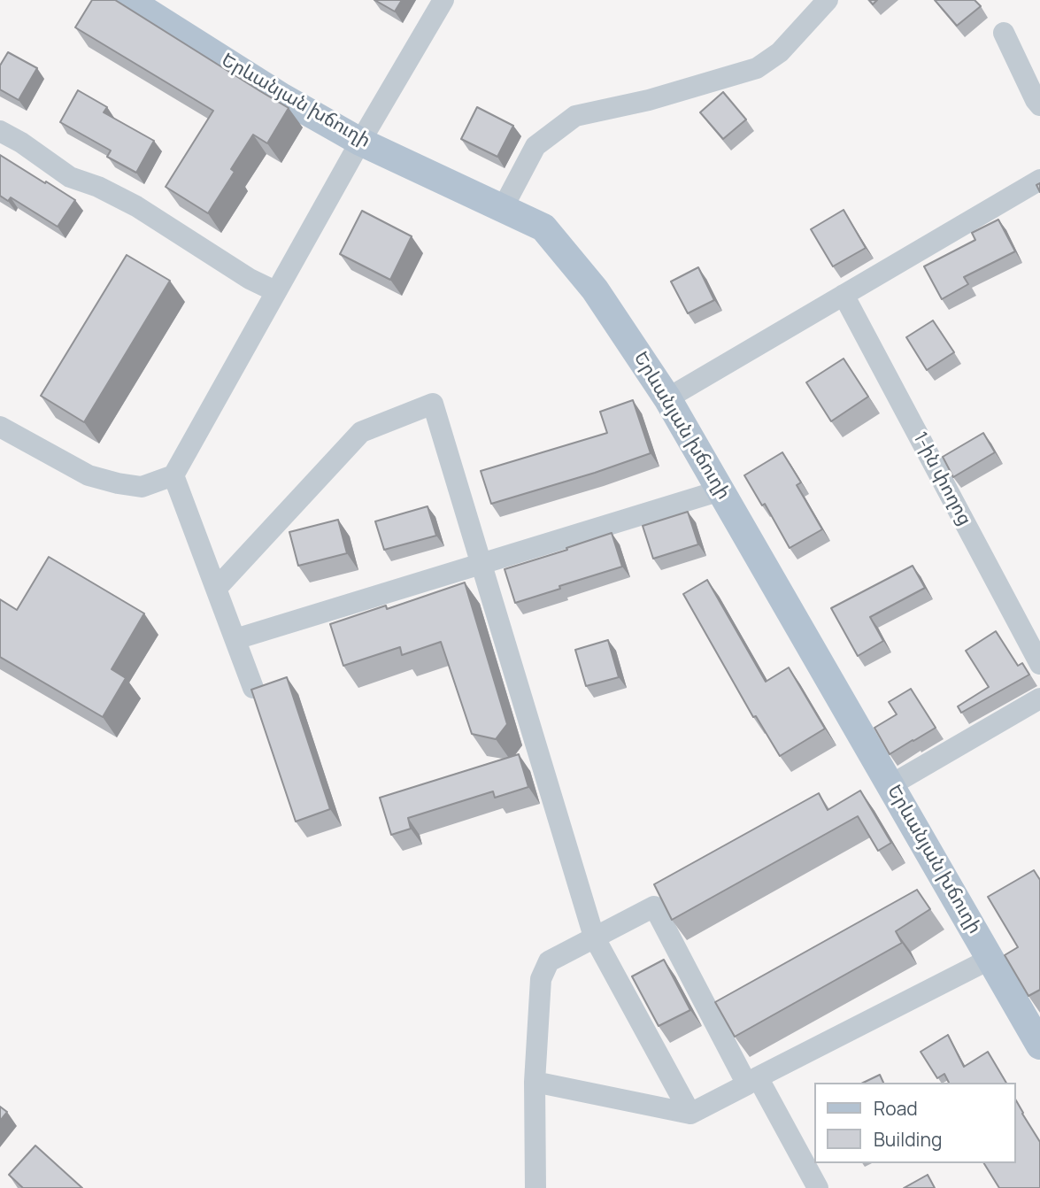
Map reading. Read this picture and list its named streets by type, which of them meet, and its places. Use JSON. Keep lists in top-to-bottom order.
{
  "streets": {
    "main road": ["Երևանյան խճուղի"],
    "street": ["1-ին փողոց"]
  },
  "legend": ["Road", "Building"]
}
